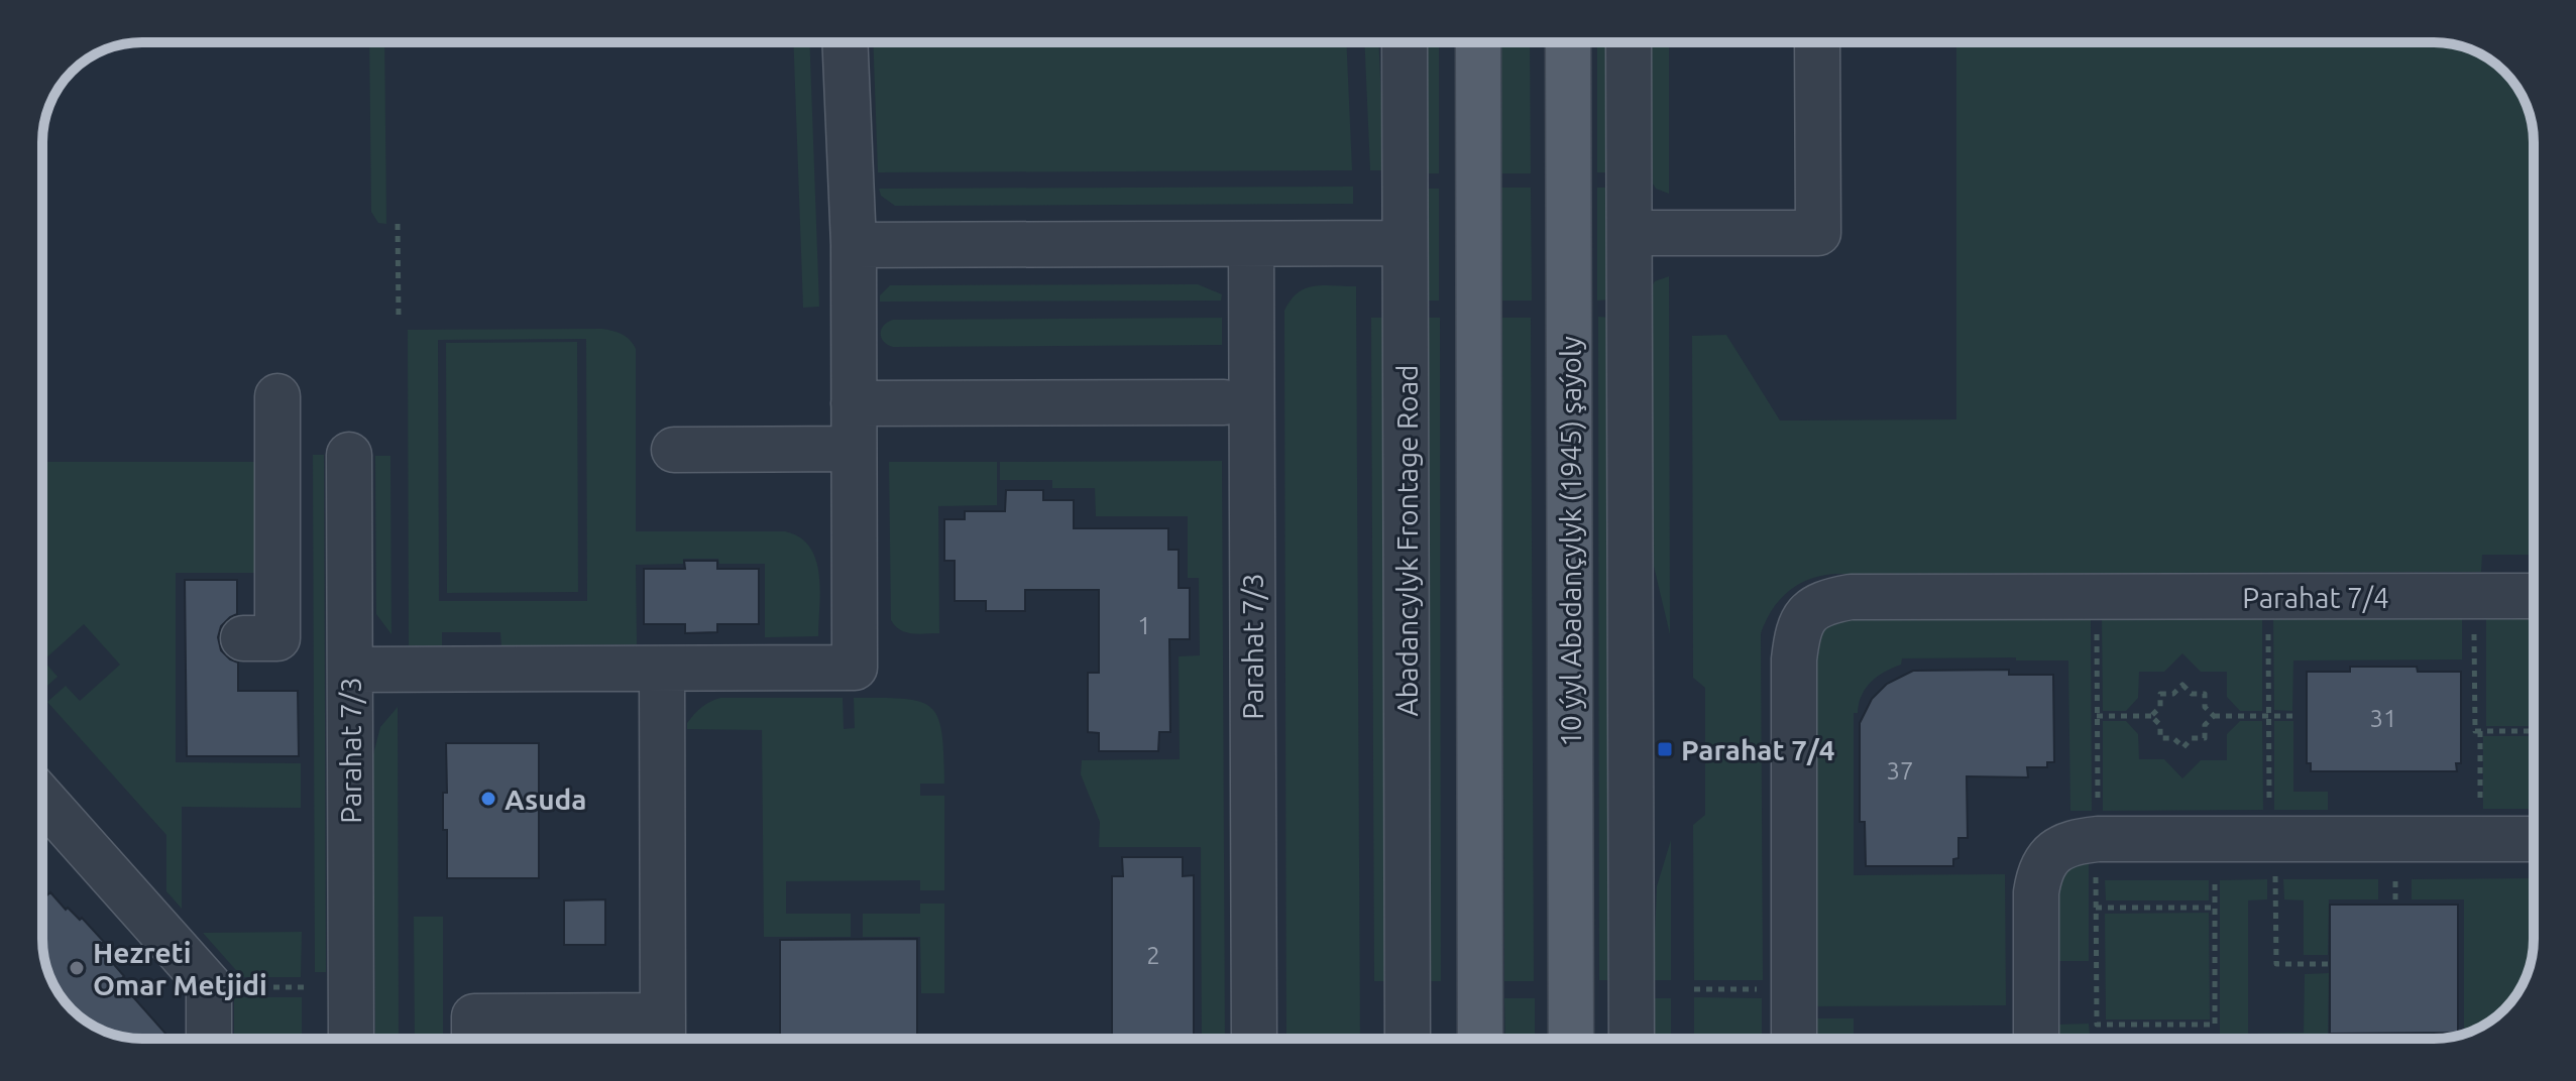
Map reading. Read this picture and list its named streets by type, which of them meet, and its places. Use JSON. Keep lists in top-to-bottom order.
{
  "streets": {
    "main road": ["10 ýyl Abadançylyk (1945) şaýoly"],
    "street": ["Abadancylyk Frontage Road", "Parahat 7/4", "Parahat 7/3"]
  },
  "places": {
    "transit": ["Parahat 7/4"],
    "other": ["Asuda", "Hezreti Omar Metjidi"]
  },
  "house_numbers": [
    "1",
    "31",
    "37",
    "2"
  ]
}
